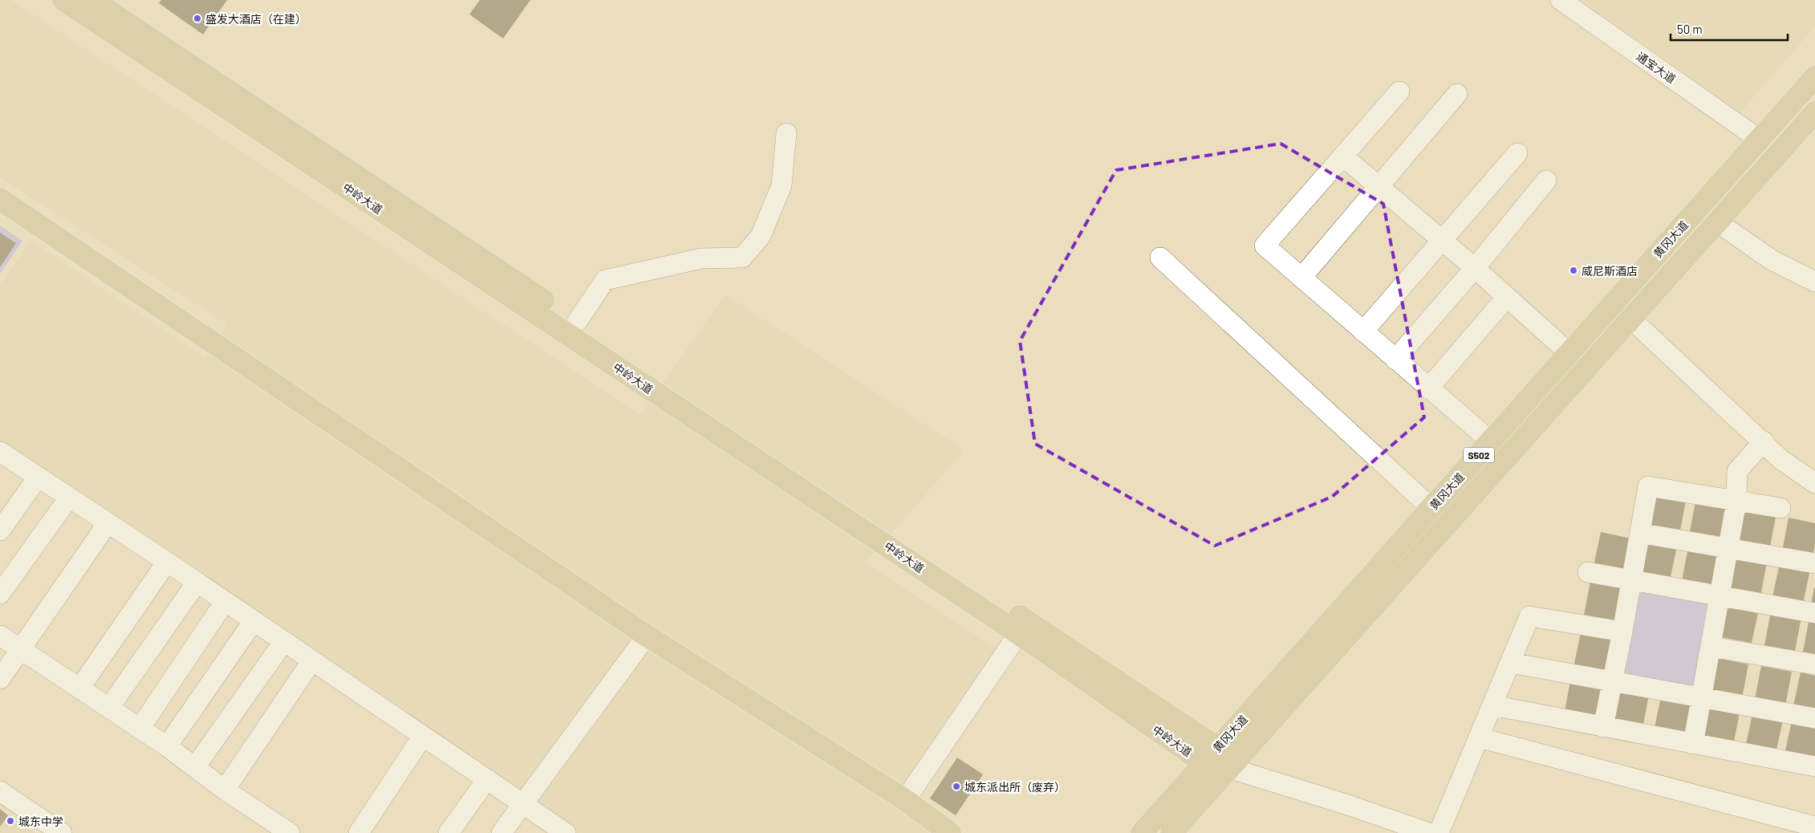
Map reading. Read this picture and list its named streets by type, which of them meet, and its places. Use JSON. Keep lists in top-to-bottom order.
{
  "streets": {
    "main road": ["中岭大道", "黄冈大道", "S502"],
    "street": ["通宝大道"]
  },
  "places": [
    "盛发大酒店（在建）",
    "威尼斯酒店",
    "城东派出所（废弃）",
    "城东中学"
  ],
  "scale_bar": "50 m"
}
